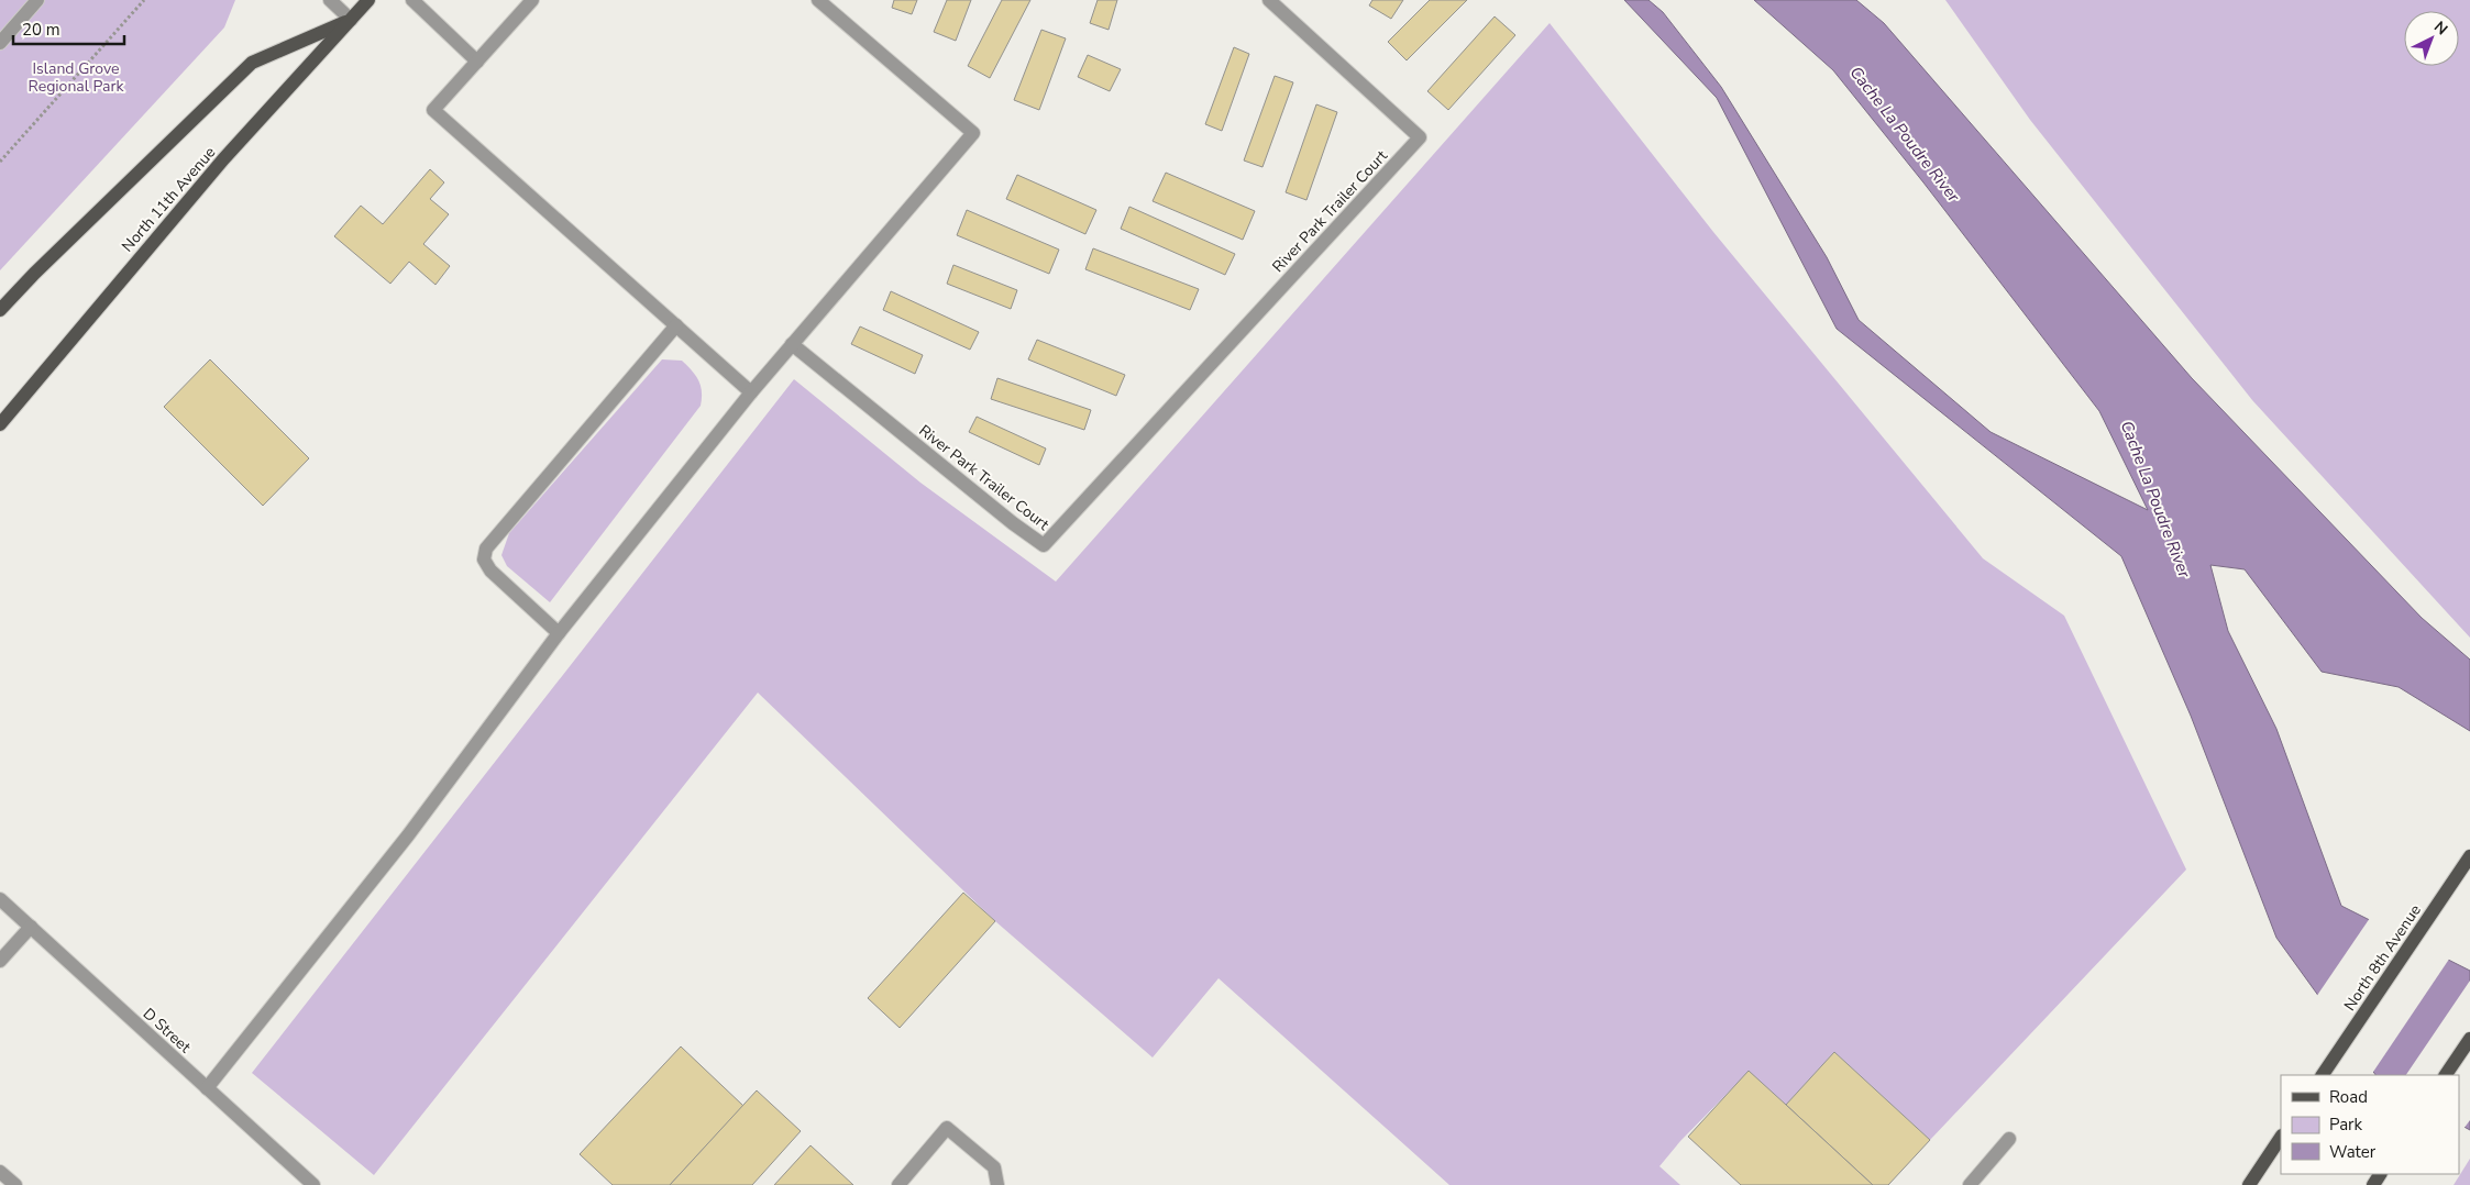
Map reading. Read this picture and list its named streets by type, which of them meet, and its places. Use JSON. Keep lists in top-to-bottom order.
{
  "streets": {
    "main road": ["North 11th Avenue", "North 8th Avenue"],
    "street": ["River Park Trailer Court", "D Street"]
  },
  "water": ["Cache La Poudre River"],
  "parks": ["Island Grove Regional Park"],
  "legend": ["Road", "Park", "Water"],
  "scale_bar": "20 m",
  "north": "top right"
}
